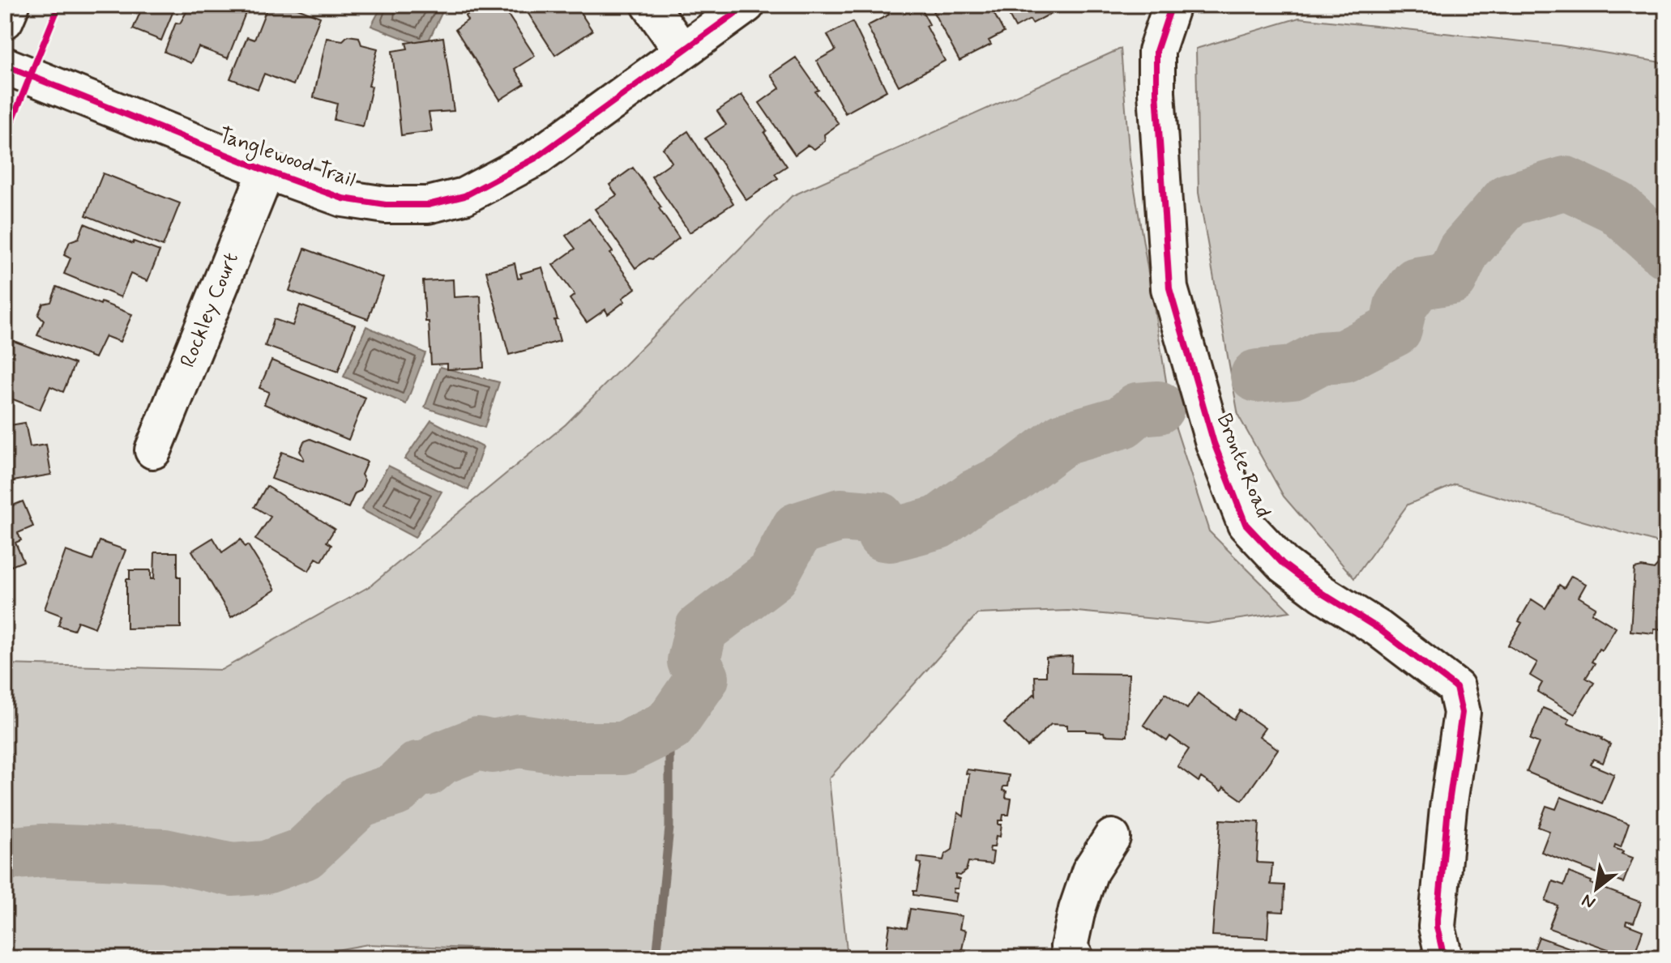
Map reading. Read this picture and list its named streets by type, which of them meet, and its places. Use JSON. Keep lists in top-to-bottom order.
{
  "streets": {
    "street": ["Tanglewood Trail", "Rockley Court", "Bronte Road"]
  },
  "crossings": [
    ["Tanglewood Trail", "Rockley Court"]
  ],
  "north": "bottom left"
}
